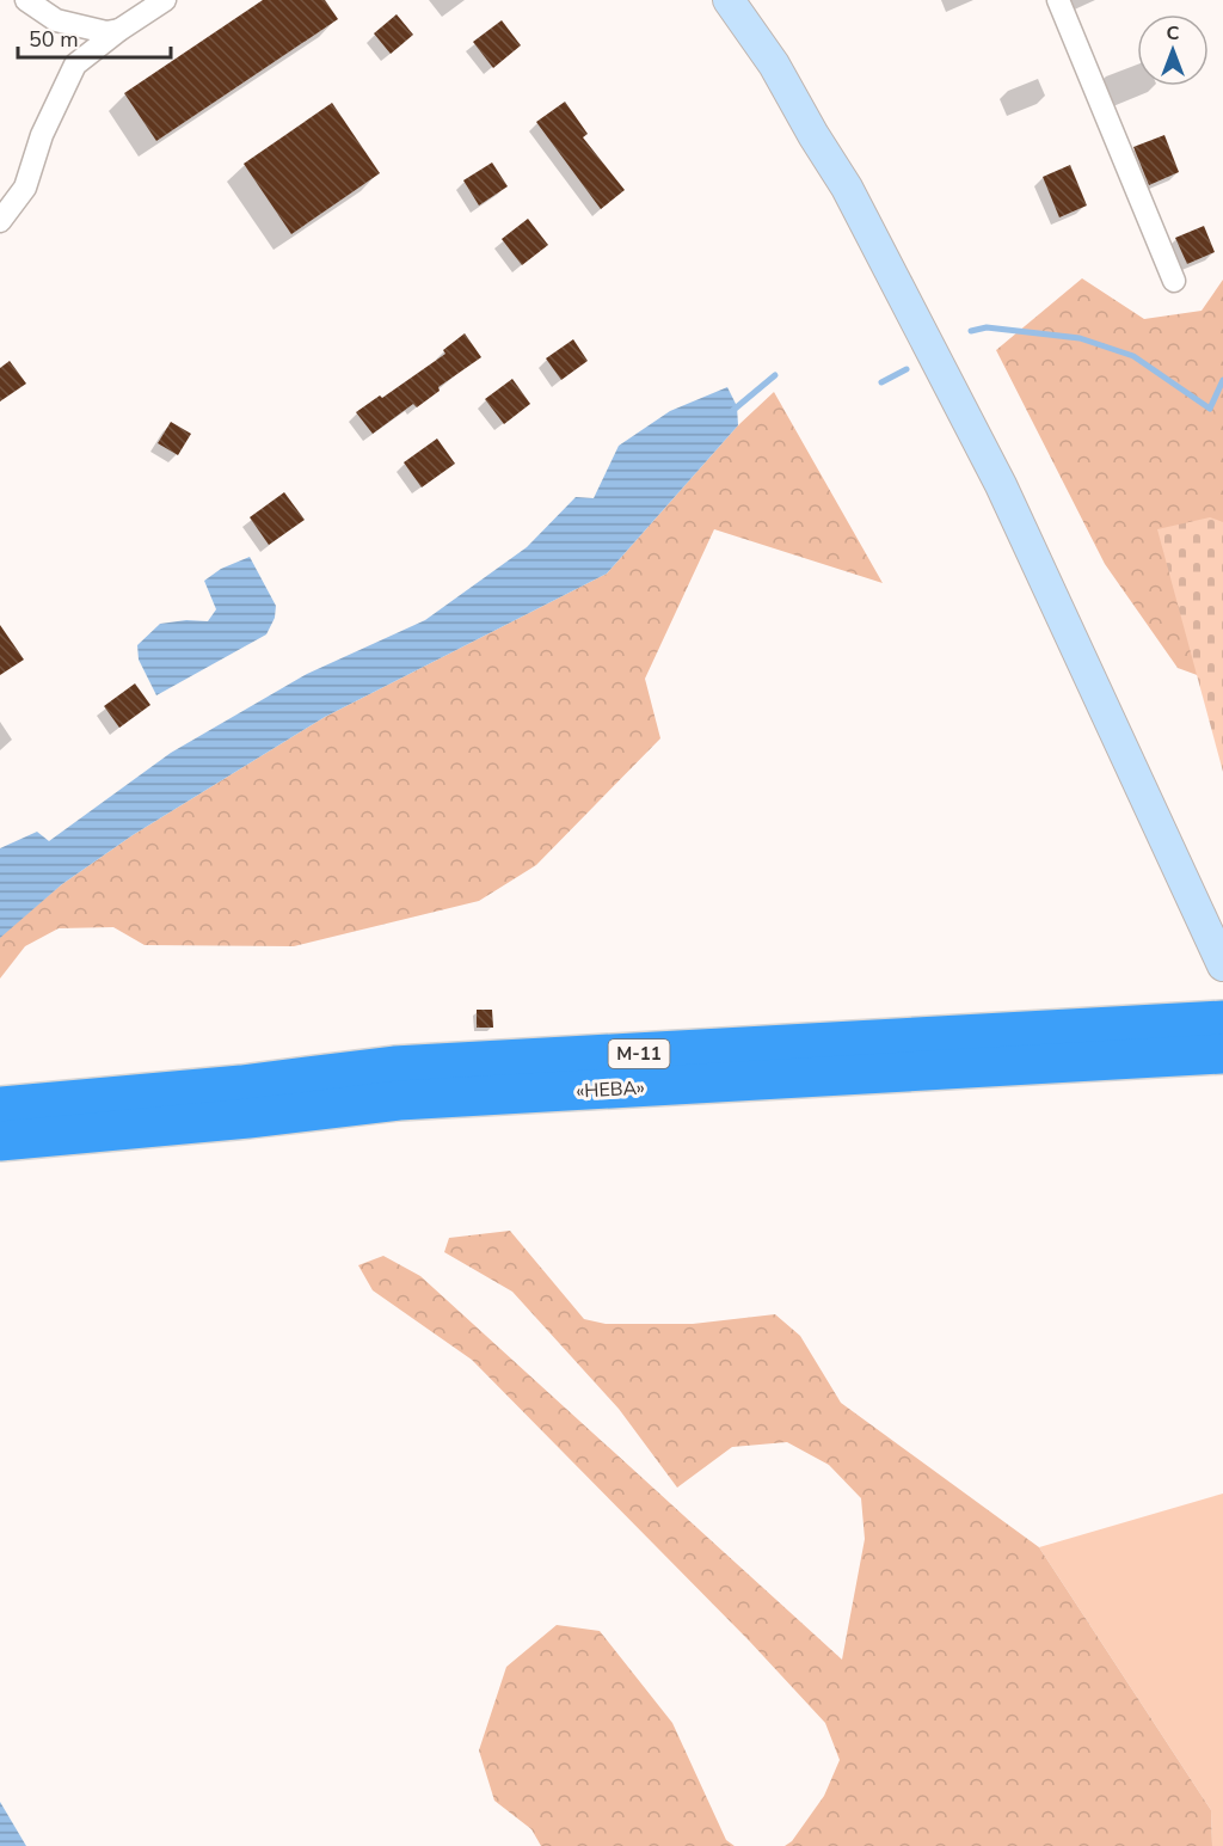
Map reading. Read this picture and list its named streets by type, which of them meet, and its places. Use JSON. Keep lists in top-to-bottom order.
{
  "streets": {
    "highway": ["М-11", "«НЕВА»"]
  },
  "scale_bar": "50 m",
  "north": "top"
}
